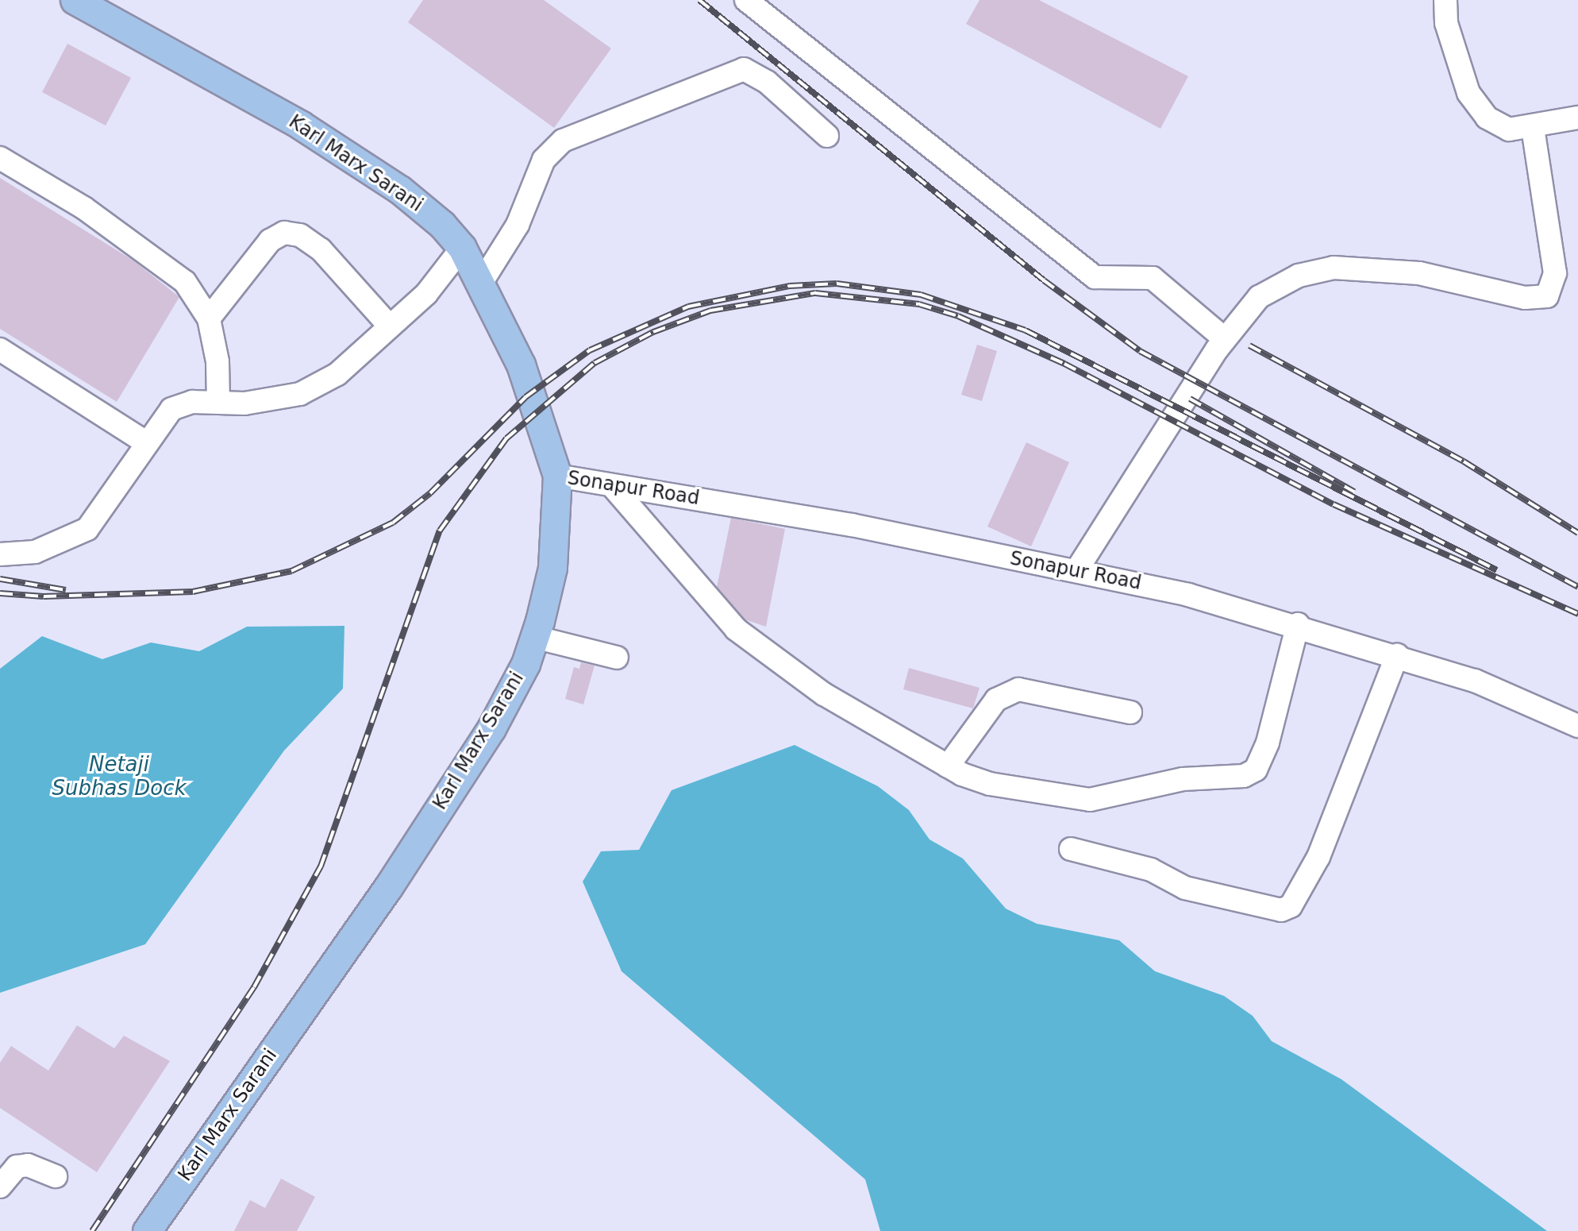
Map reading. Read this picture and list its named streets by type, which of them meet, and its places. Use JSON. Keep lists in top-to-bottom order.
{
  "streets": {
    "main road": ["Karl Marx Sarani"],
    "street": ["Sonapur Road"]
  },
  "crossings": [
    ["Karl Marx Sarani", "Sonapur Road"]
  ],
  "water": ["Netaji Subhas Dock"]
}
